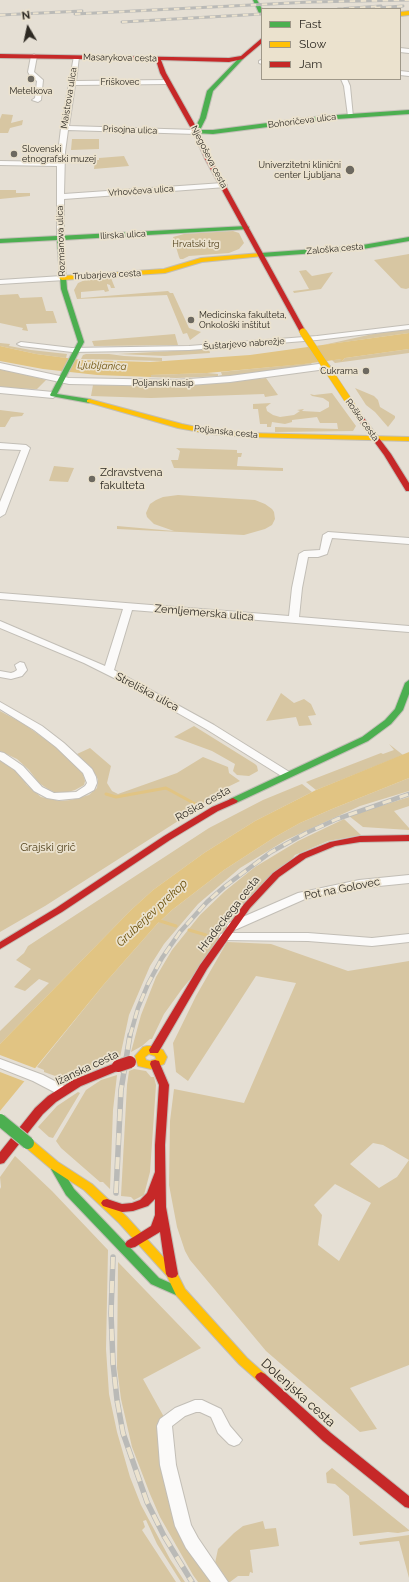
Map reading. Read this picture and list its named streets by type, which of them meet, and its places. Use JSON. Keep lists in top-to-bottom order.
{
  "streets": {
    "main road": [
      "Masarykova cesta",
      "Bohoričeva ulica",
      "Njegoševa cesta",
      "Ilirska ulica",
      "Rozmanova ulica",
      "Zaloška cesta",
      "Trubarjeva cesta",
      "Roška cesta",
      "Poljanska cesta",
      "Hradeckega cesta",
      "Ižanska cesta",
      "Dolenjska cesta"
    ],
    "street": [
      "Friškovec",
      "Maistrova ulica",
      "Prisojna ulica",
      "Vrhovčeva ulica",
      "Šuštarjevo nabrežje",
      "Poljanski nasip",
      "Zemljemerska ulica",
      "Streliška ulica",
      "Pot na Golovec"
    ]
  },
  "crossings": [
    ["Masarykova cesta", "Maistrova ulica"],
    ["Masarykova cesta", "Njegoševa cesta"],
    ["Friškovec", "Maistrova ulica"],
    ["Friškovec", "Njegoševa cesta"],
    ["Maistrova ulica", "Prisojna ulica"],
    ["Maistrova ulica", "Vrhovčeva ulica"],
    ["Maistrova ulica", "Rozmanova ulica"],
    ["Bohoričeva ulica", "Prisojna ulica"],
    ["Bohoričeva ulica", "Njegoševa cesta"],
    ["Prisojna ulica", "Njegoševa cesta"],
    ["Njegoševa cesta", "Vrhovčeva ulica"],
    ["Njegoševa cesta", "Ilirska ulica"],
    ["Njegoševa cesta", "Zaloška cesta"],
    ["Njegoševa cesta", "Trubarjeva cesta"],
    ["Njegoševa cesta", "Roška cesta"],
    ["Vrhovčeva ulica", "Rozmanova ulica"],
    ["Ilirska ulica", "Rozmanova ulica"],
    ["Rozmanova ulica", "Trubarjeva cesta"],
    ["Rozmanova ulica", "Šuštarjevo nabrežje"],
    ["Rozmanova ulica", "Poljanski nasip"],
    ["Rozmanova ulica", "Poljanska cesta"],
    ["Zaloška cesta", "Trubarjeva cesta"],
    ["Zaloška cesta", "Roška cesta"],
    ["Trubarjeva cesta", "Roška cesta"],
    ["Roška cesta", "Poljanska cesta"],
    ["Roška cesta", "Streliška ulica"],
    ["Pot na Golovec", "Hradeckega cesta"],
    ["Hradeckega cesta", "Ižanska cesta"]
  ],
  "water": ["Ljubljanica", "Gruberjev prekop"],
  "parks": ["Hrvatski trg", "Grajski grič"],
  "places": [
    "Metelkova",
    "Slovenski etnografski muzej",
    "Univerzitetni klinični center Ljubljana",
    "Medicinska fakulteta, Onkološki inštitut",
    "Cukrarna",
    "Zdravstvena fakulteta"
  ],
  "legend": ["Fast", "Slow", "Jam"],
  "north": "top"
}
